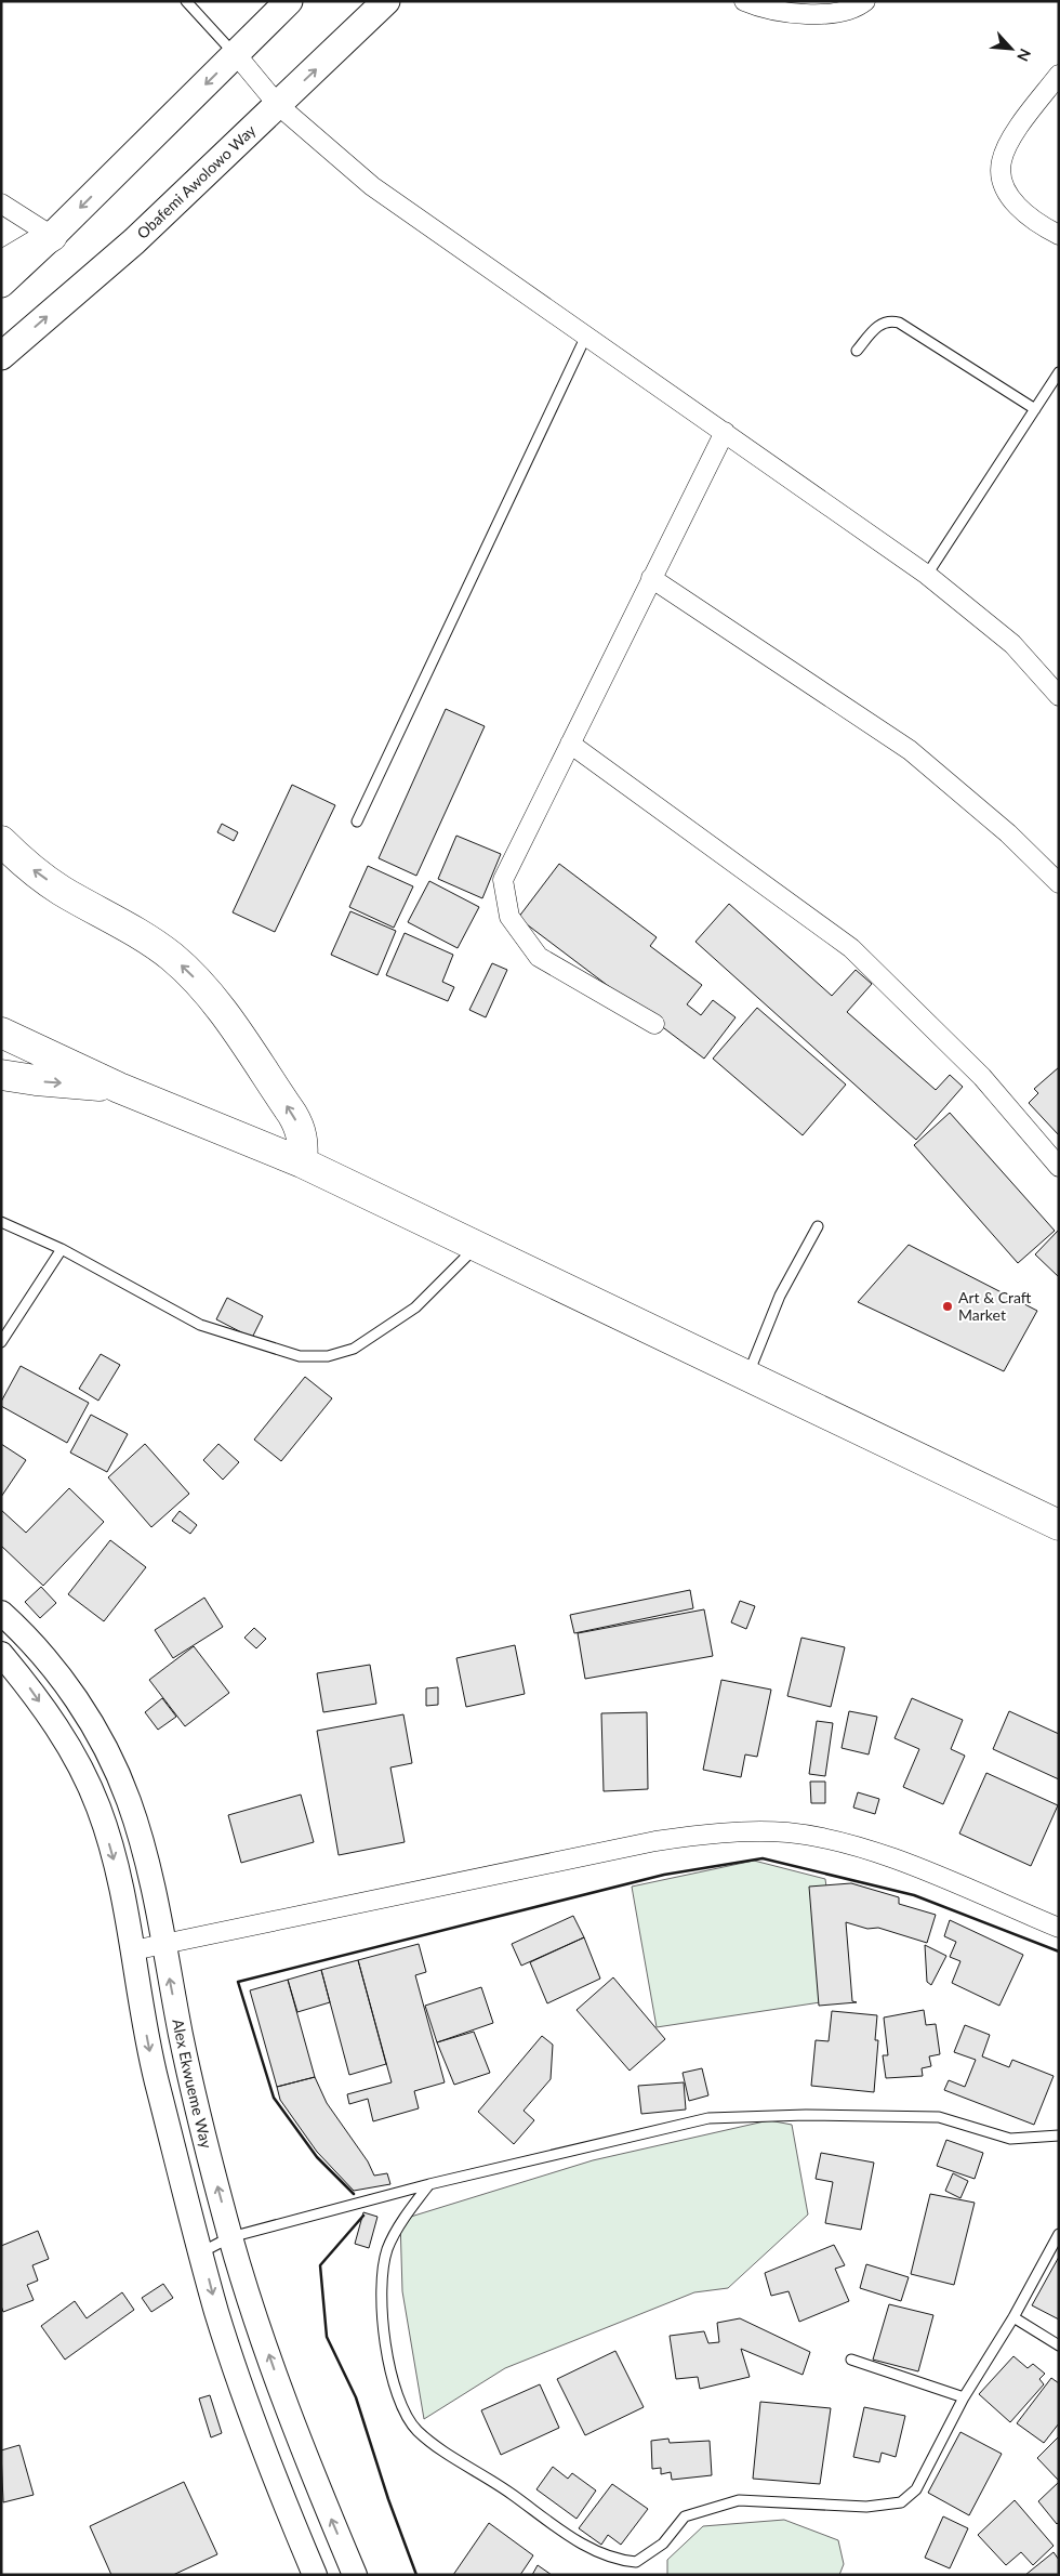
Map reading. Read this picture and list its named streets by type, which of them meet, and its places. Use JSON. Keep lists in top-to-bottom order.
{
  "streets": {
    "main road": ["Obafemi Awolowo Way"],
    "street": ["Alex Ekwueme Way"]
  },
  "places": ["Art & Craft Market"],
  "north": "bottom right"
}
